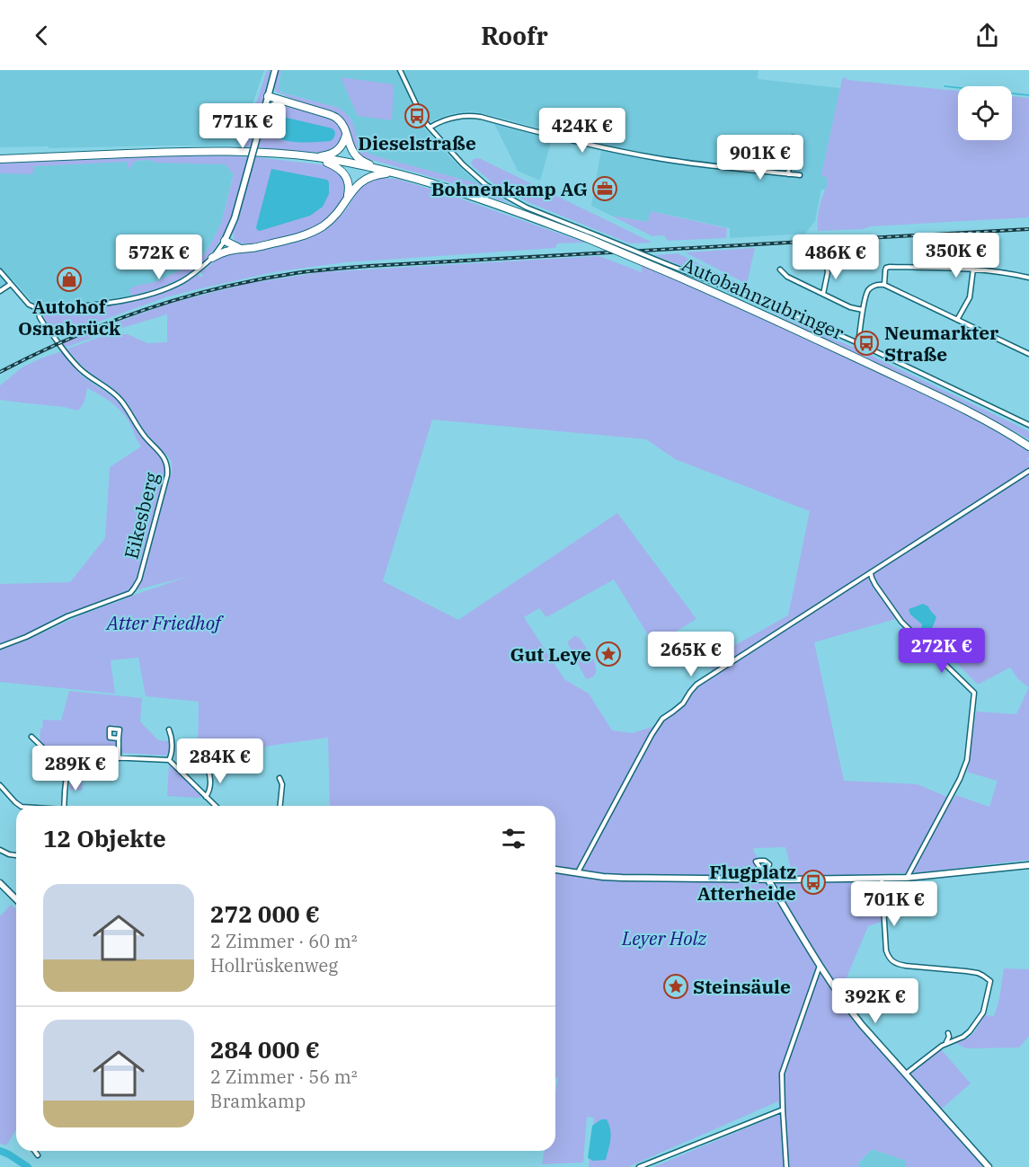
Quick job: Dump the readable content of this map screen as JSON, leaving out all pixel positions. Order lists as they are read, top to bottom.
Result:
{
  "streets": {
    "highway": ["Autobahnzubringer"],
    "street": ["Eikesberg"]
  },
  "parks": ["Atter Friedhof", "Leyer Holz"],
  "places": {
    "bus stop": ["Dieselstraße", "Neumarkter Straße", "Flugplatz Atterheide"],
    "office": ["Bohnenkamp AG"],
    "shop": ["Autohof Osnabrück"],
    "place": ["Gut Leye", "Steinsäule"]
  },
  "page": {
    "header": "Roofr",
    "price": [
      "771K €",
      "424K €",
      "901K €",
      "350K €",
      "572K €",
      "486K €",
      "272K €",
      "265K €",
      "284K €",
      "289K €",
      "701K €",
      "392K €"
    ],
    "heading": "12 Objekte",
    "list": [
      {
        "name": "272 000 €",
        "note": "2 Zimmer · 60 m² · Hollrüskenweg"
      },
      {
        "name": "284 000 €",
        "note": "2 Zimmer · 56 m² · Bramkamp"
      }
    ]
  }
}
